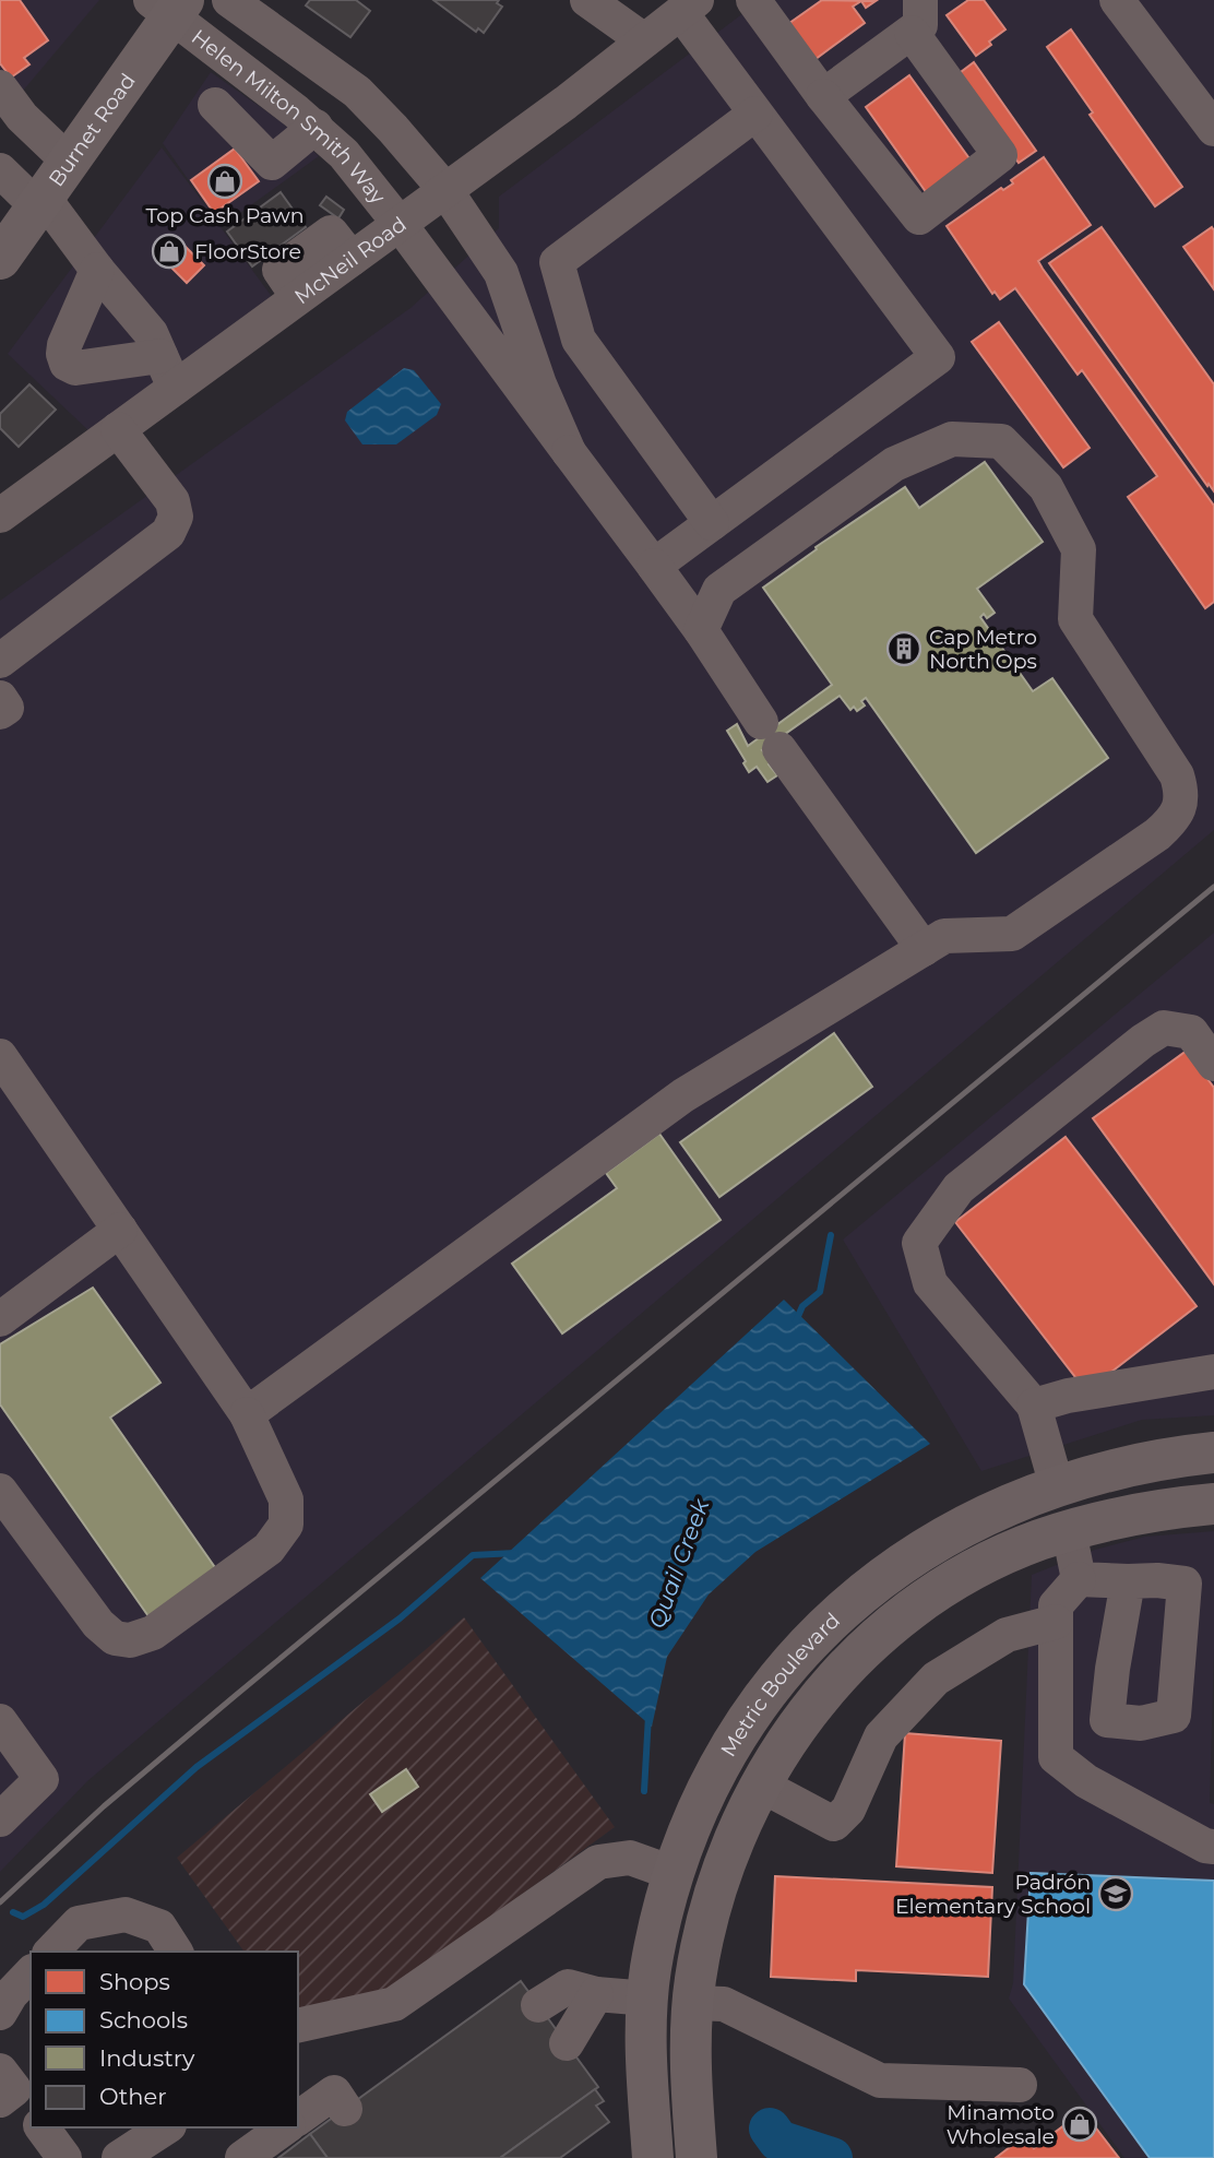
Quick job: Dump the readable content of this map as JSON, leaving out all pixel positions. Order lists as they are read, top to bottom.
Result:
{
  "streets": {
    "main road": ["Burnet Road", "Metric Boulevard"],
    "street": ["Helen Milton Smith Way", "McNeil Road"]
  },
  "crossings": [
    ["Helen Milton Smith Way", "Burnet Road"],
    ["Helen Milton Smith Way", "McNeil Road"]
  ],
  "water": ["Quail Creek"],
  "places": {
    "shop": ["Top Cash Pawn", "FloorStore", "Minamoto Wholesale"],
    "building": ["Cap Metro North Ops"],
    "school or university": ["Padrón Elementary School"]
  },
  "legend": [
    "Shops",
    "Schools",
    "Industry",
    "Other"
  ]
}
